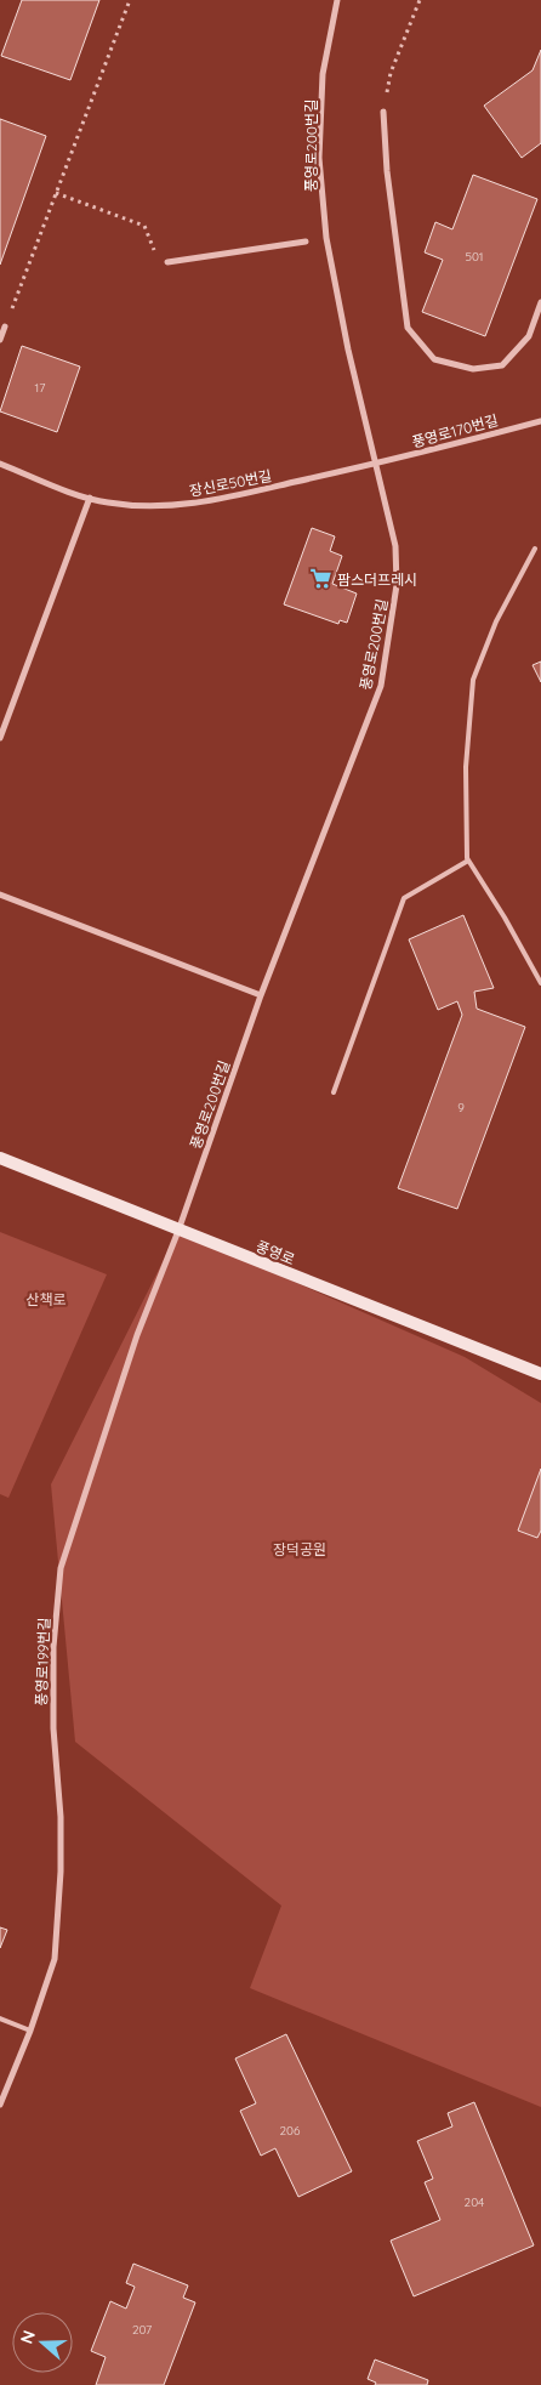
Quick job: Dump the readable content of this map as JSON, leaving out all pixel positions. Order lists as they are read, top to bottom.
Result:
{
  "streets": {
    "main road": ["풍영로"],
    "street": [
      "풍영로200번길",
      "풍영로170번길",
      "장신로50번길",
      "풍영로199번길"
    ]
  },
  "crossings": [
    ["풍영로200번길", "풍영로170번길"],
    ["풍영로200번길", "장신로50번길"],
    ["풍영로200번길", "풍영로"],
    ["풍영로200번길", "풍영로199번길"],
    ["풍영로170번길", "장신로50번길"],
    ["풍영로", "풍영로199번길"]
  ],
  "parks": ["산책로", "장덕공원"],
  "places": {
    "supermarket": ["팜스더프레시"]
  },
  "house_numbers": [
    "501",
    "17",
    "9",
    "206",
    "204",
    "207"
  ],
  "north": "left"
}
